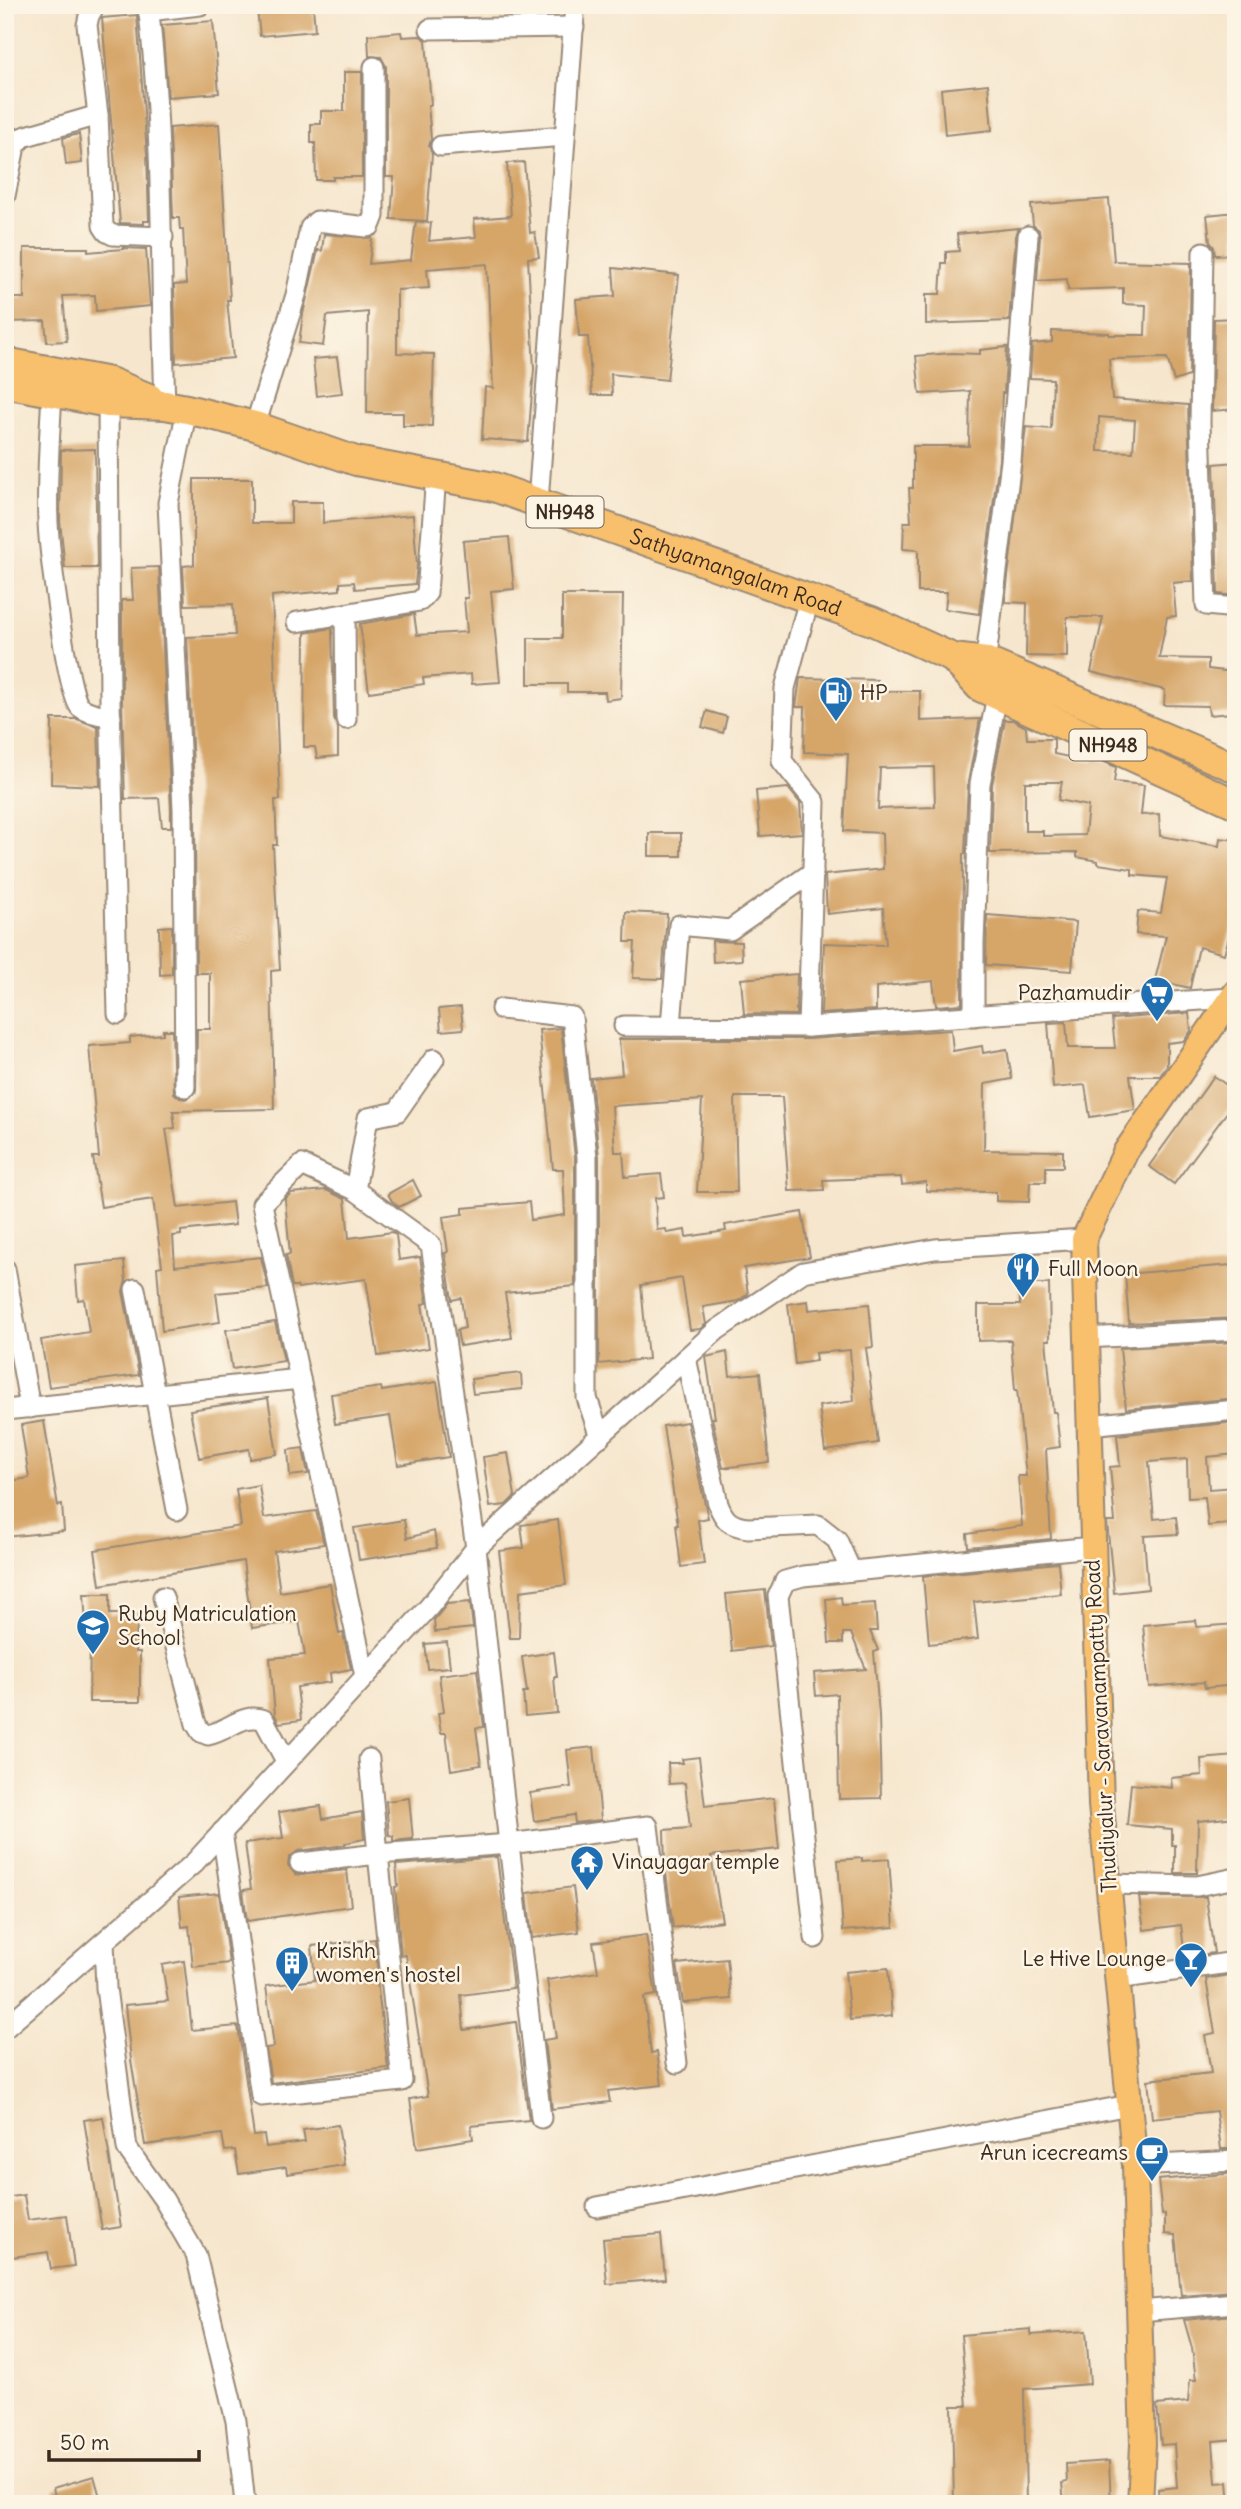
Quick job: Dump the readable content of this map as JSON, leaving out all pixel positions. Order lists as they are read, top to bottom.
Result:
{
  "streets": {
    "highway": ["NH948", "Sathyamangalam Road"],
    "main road": ["Thudiyalur - Saravanampatty Road"]
  },
  "crossings": [
    ["NH948", "Sathyamangalam Road"]
  ],
  "places": {
    "fuel station": ["HP"],
    "supermarket": ["Pazhamudir"],
    "restaurant": ["Full Moon"],
    "school or university": ["Ruby Matriculation School"],
    "temple": ["Vinayagar temple"],
    "bar": ["Le Hive Lounge"],
    "building": ["Krishh women's hostel"],
    "cafe": ["Arun icecreams"]
  },
  "scale_bar": "50 m"
}
